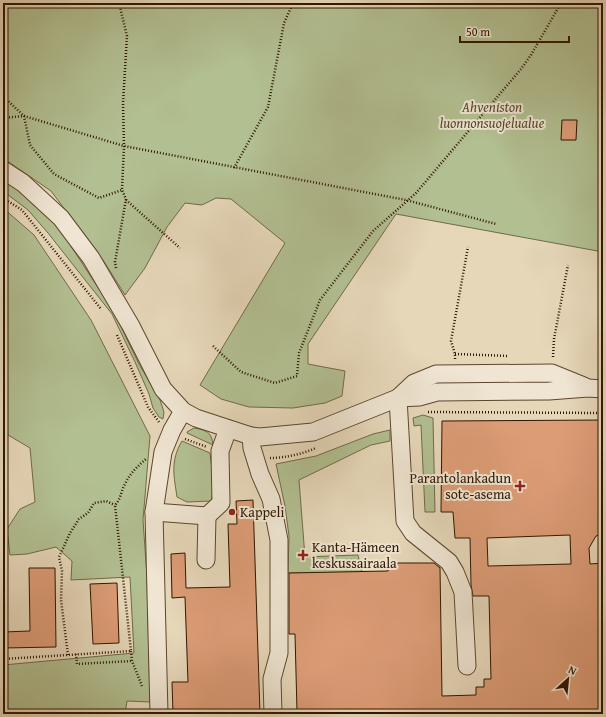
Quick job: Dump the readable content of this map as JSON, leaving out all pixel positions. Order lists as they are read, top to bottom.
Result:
{
  "parks": ["Ahveniston luonnonsuojelualue"],
  "places": {
    "health": ["Parantolankadun sote-asema", "Kanta-Hämeen keskussairaala"],
    "other": ["Kappeli"]
  },
  "scale_bar": "50 m",
  "north": "top right"
}
